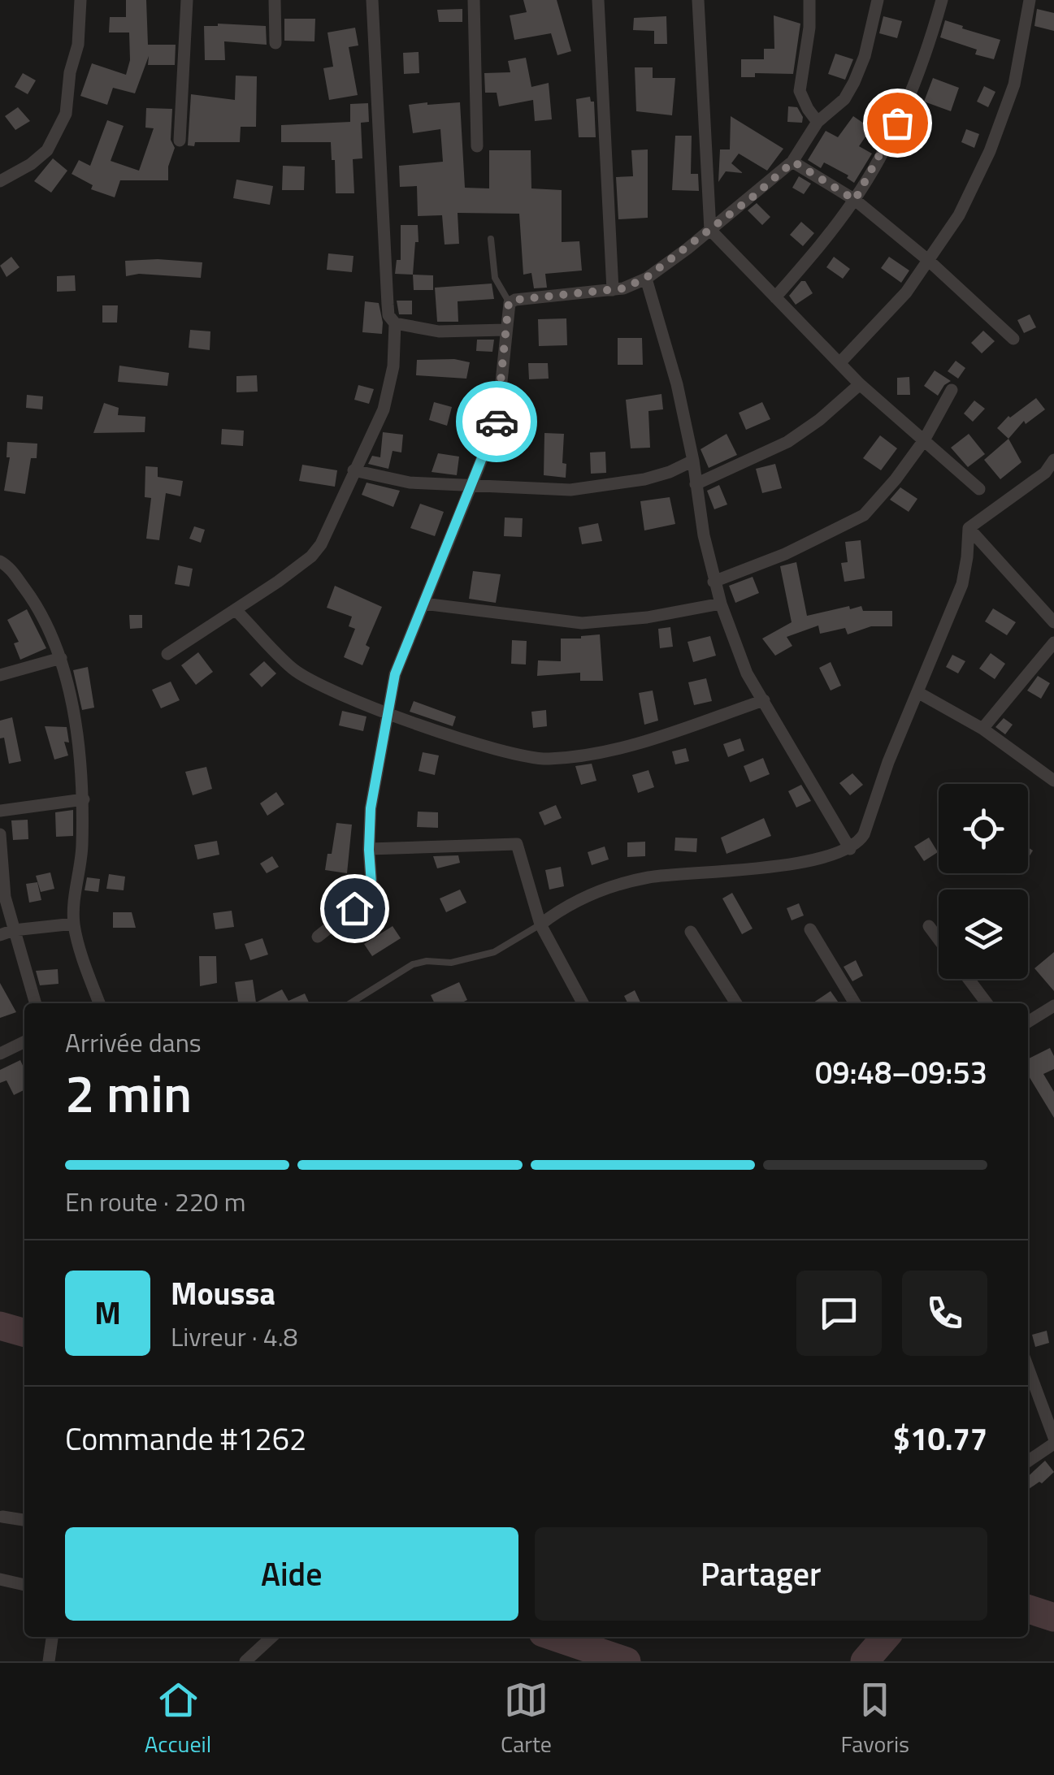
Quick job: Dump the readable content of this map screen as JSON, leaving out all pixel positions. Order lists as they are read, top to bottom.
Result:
{
  "page": {
    "heading": ["2 min", "Arrivée dans", "09:48–09:53"],
    "panel": [
      "Moussa",
      "Livreur · 4.8",
      "Commande #1262",
      "$10.77"
    ],
    "bar": "En route · 220 m",
    "round": "M",
    "buttons": ["Aide", "Partager"],
    "tabs": ["Accueil", "Carte", "Favoris"]
  }
}
